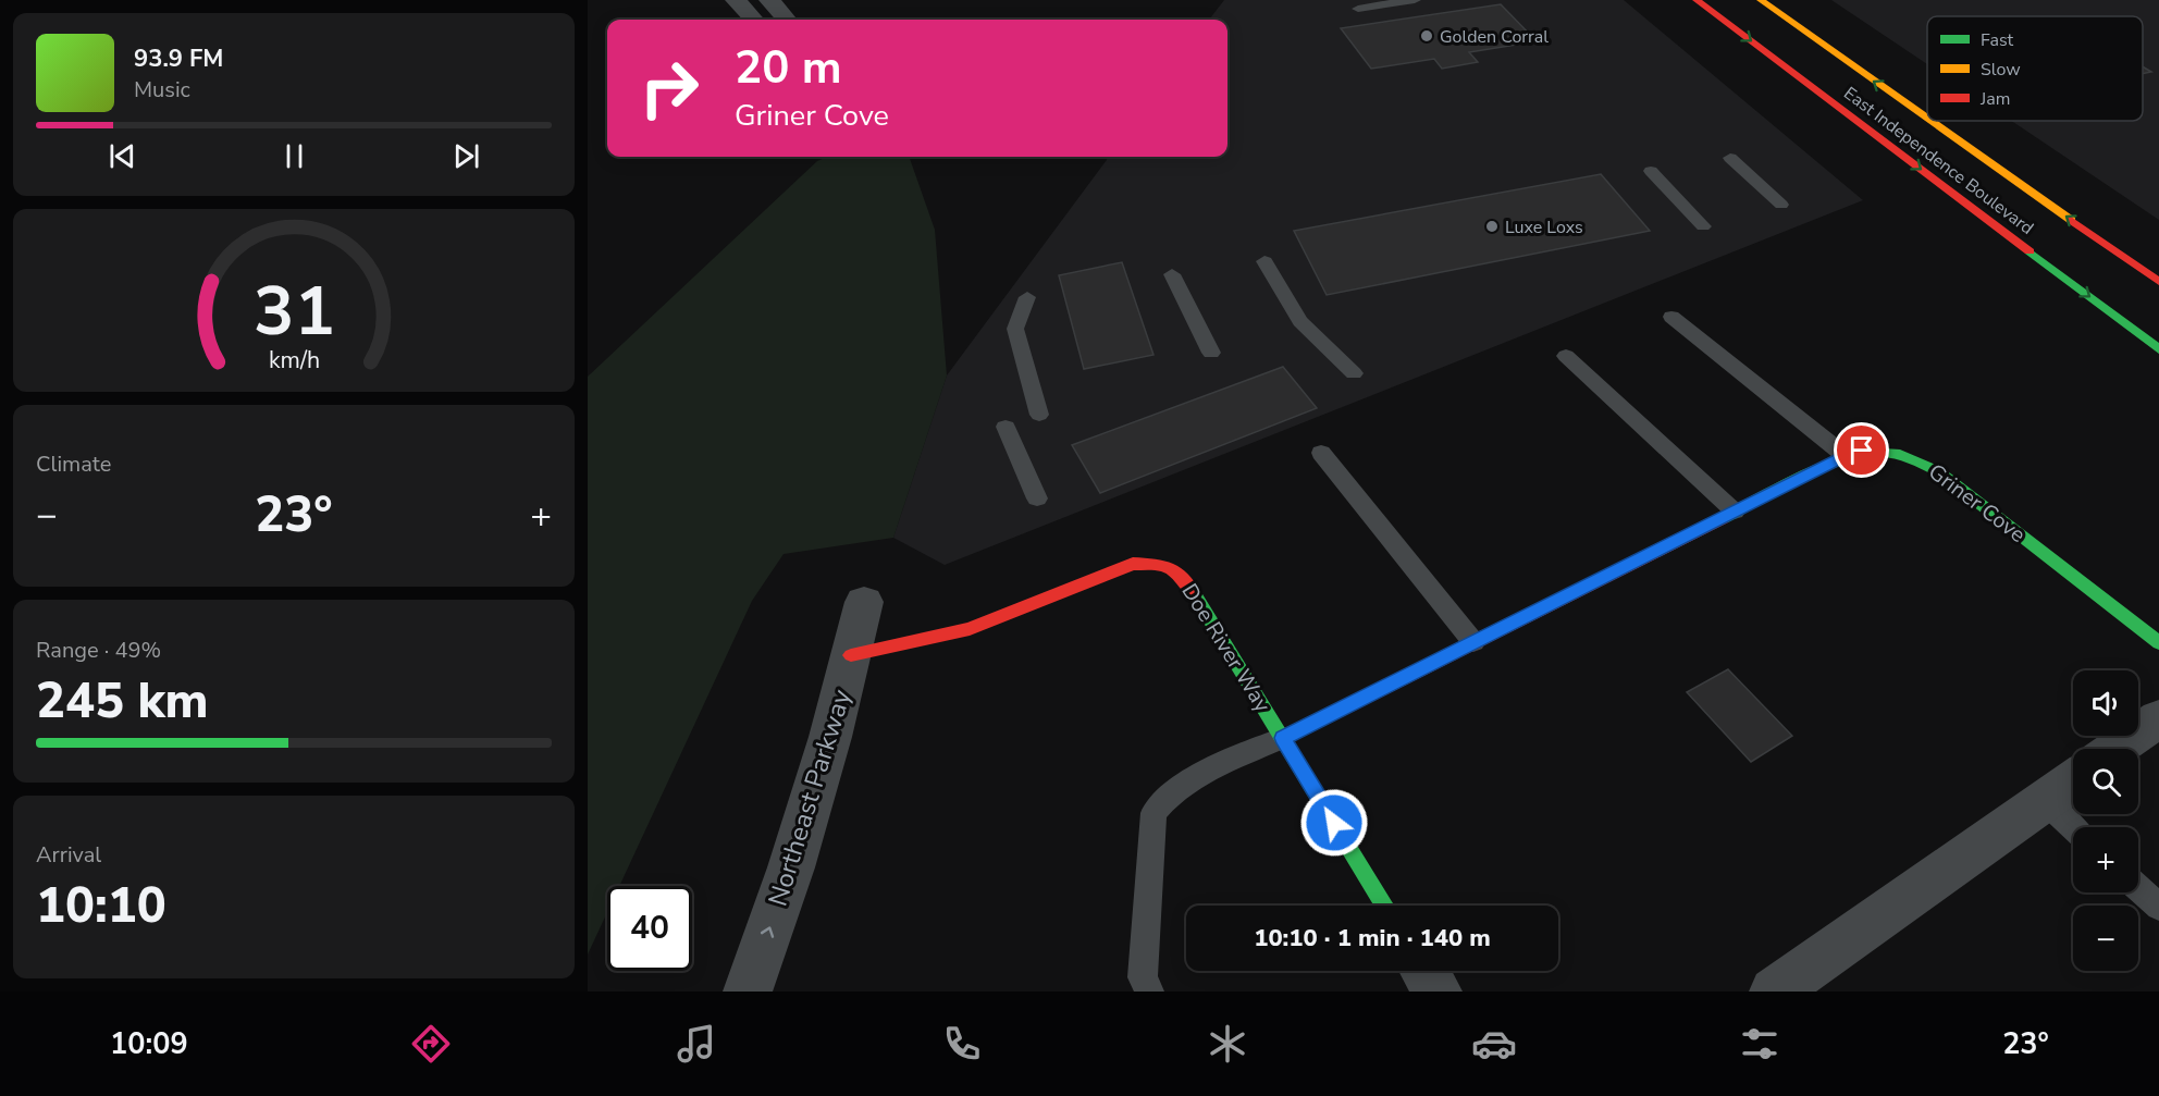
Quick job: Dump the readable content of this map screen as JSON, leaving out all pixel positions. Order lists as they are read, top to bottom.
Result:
{
  "streets": {
    "main road": ["East Independence Boulevard", "Griner Cove", "Doe River Way"],
    "street": ["Northeast Parkway"]
  },
  "crossings": [
    ["Griner Cove", "Doe River Way"],
    ["Doe River Way", "Northeast Parkway"]
  ],
  "one_way": ["Northeast Parkway"],
  "places": ["Golden Corral", "Luxe Loxs"],
  "legend": ["Fast", "Slow", "Jam"],
  "page": {
    "turn": ["20 m", "Griner Cove"],
    "song": ["93.9 FM", "Music"],
    "tile": [
      "Climate",
      ["Range · 49%", "245 km"],
      ["Arrival", "10:10"]
    ],
    "heat": ["−", "23°", "+"],
    "map_buttons": ["+", "−"],
    "limit": "40",
    "trip": "10:10 · 1 min · 140 m",
    "tabs": ["10:09", "23°"],
    "gauge": ["31", "km/h"]
  }
}
